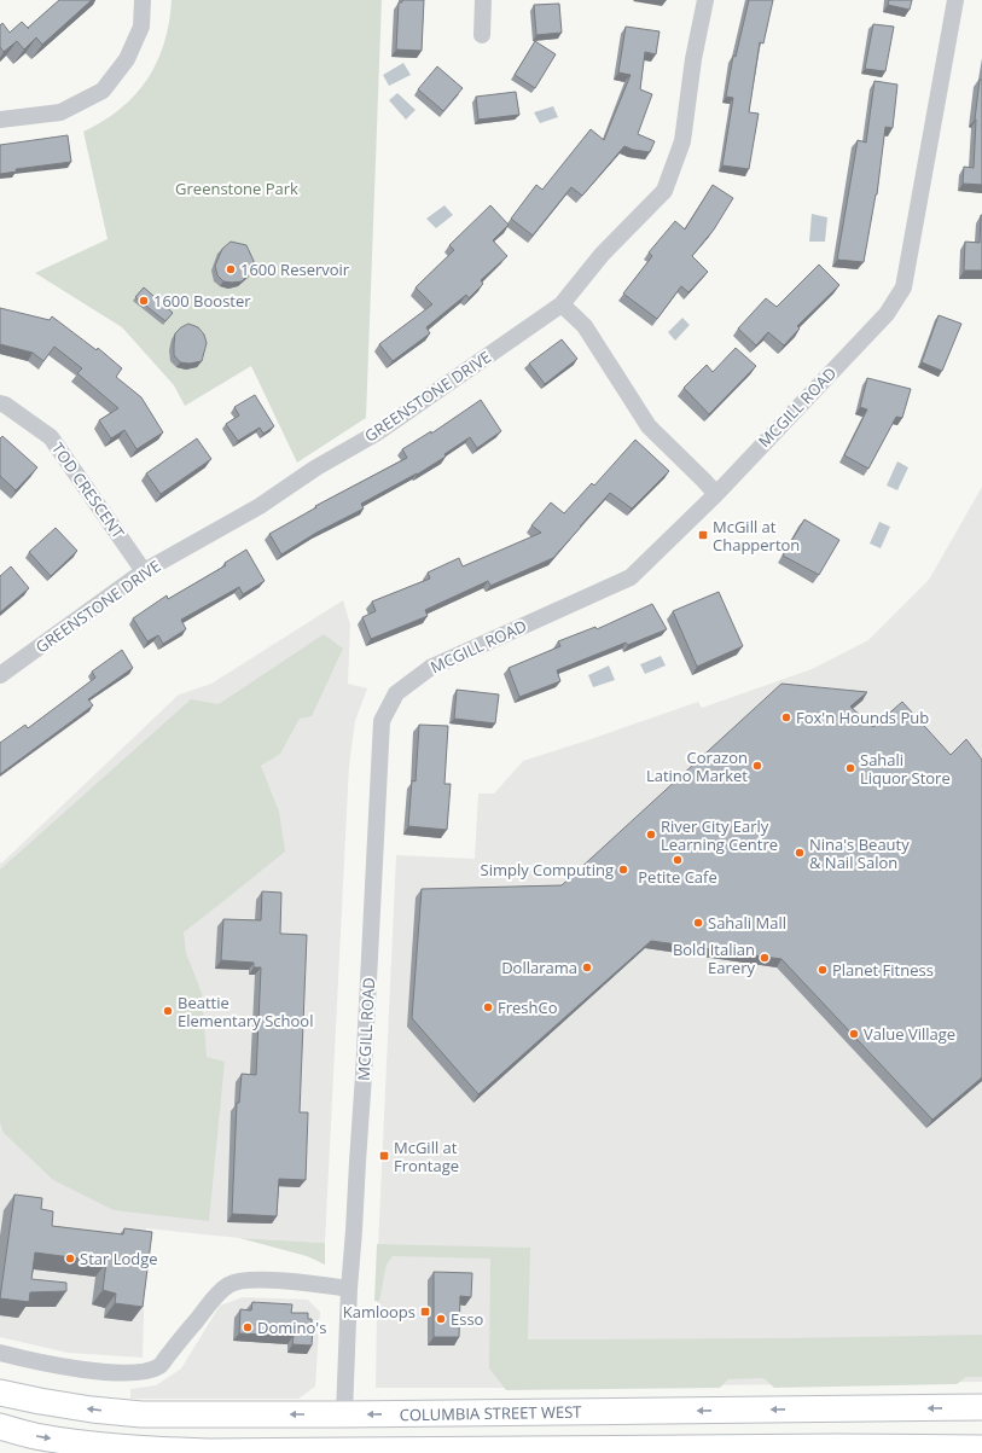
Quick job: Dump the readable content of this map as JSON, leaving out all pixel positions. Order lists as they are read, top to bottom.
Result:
{
  "streets": {
    "main road": ["MCGILL ROAD", "COLUMBIA STREET WEST"],
    "street": ["GREENSTONE DRIVE", "TOD CRESCENT"]
  },
  "crossings": [
    ["GREENSTONE DRIVE", "TOD CRESCENT"],
    ["MCGILL ROAD", "COLUMBIA STREET WEST"]
  ],
  "parks": ["Greenstone Park"],
  "places": {
    "other": [
      "1600 Reservoir",
      "1600 Booster",
      "Fox'n Hounds Pub",
      "Corazon Latino Market",
      "Sahali Liquor Store",
      "River City Early Learning Centre",
      "Nina's Beauty & Nail Salon",
      "Petite Cafe",
      "Simply Computing",
      "Sahali Mall",
      "Bold Italian Earery",
      "Dollarama",
      "Planet Fitness",
      "FreshCo",
      "Beattie Elementary School",
      "Value Village",
      "Star Lodge",
      "Esso",
      "Domino's"
    ],
    "transit": ["McGill at Chapperton", "McGill at Frontage", "Kamloops"]
  }
}
